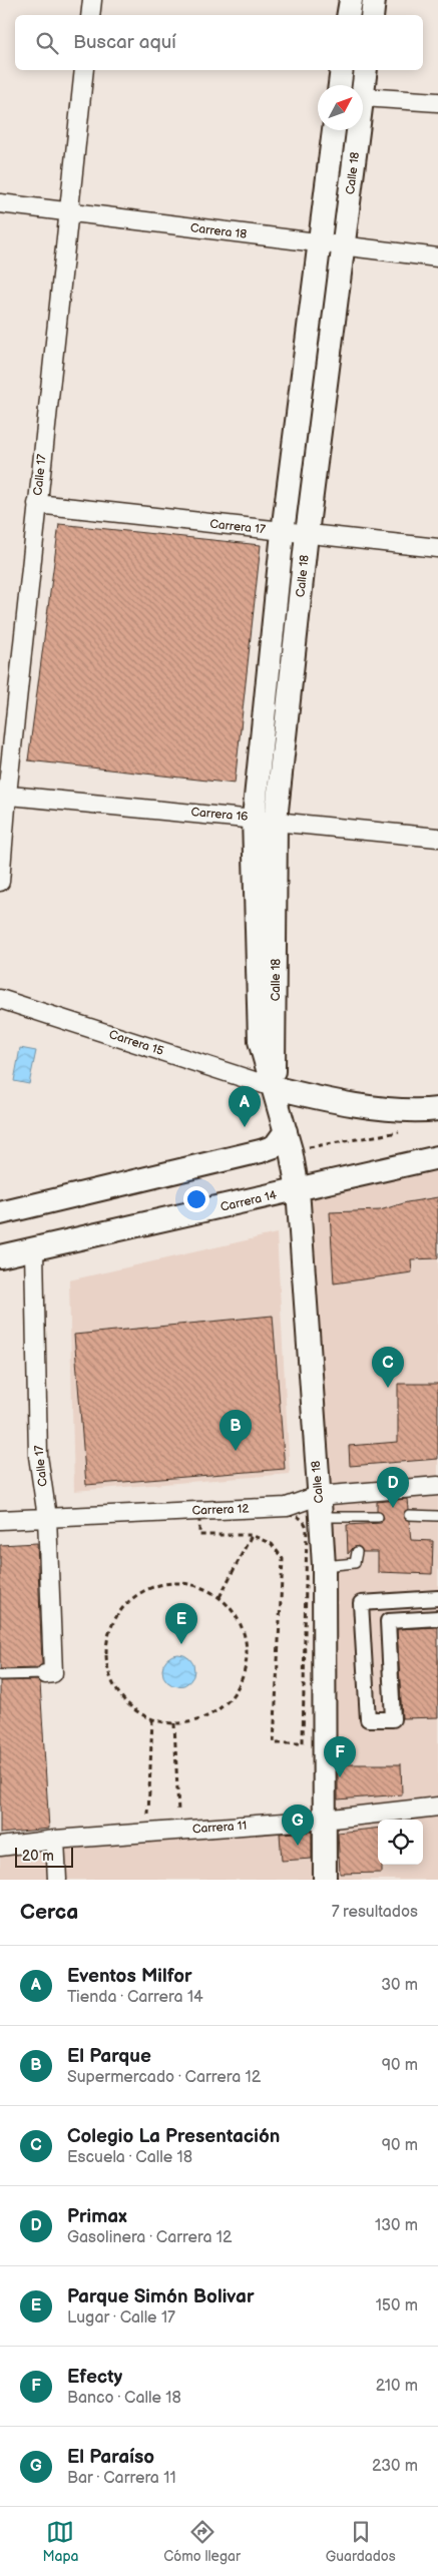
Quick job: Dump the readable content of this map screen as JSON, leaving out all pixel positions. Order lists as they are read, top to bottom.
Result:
{
  "streets": {
    "street": [
      "Calle 18",
      "Carrera 18",
      "Calle 17",
      "Carrera 17",
      "Carrera 16",
      "Carrera 15",
      "Carrera 14",
      "Carrera 12",
      "Carrera 11"
    ]
  },
  "crossings": [
    ["Calle 18", "Carrera 18"],
    ["Calle 18", "Carrera 17"],
    ["Calle 18", "Carrera 16"],
    ["Calle 18", "Carrera 15"],
    ["Calle 18", "Carrera 14"],
    ["Calle 18", "Carrera 12"],
    ["Calle 18", "Carrera 11"],
    ["Carrera 18", "Calle 17"],
    ["Calle 17", "Carrera 17"],
    ["Calle 17", "Carrera 16"],
    ["Calle 17", "Carrera 14"],
    ["Calle 17", "Carrera 12"]
  ],
  "scale_bar": "20 m",
  "north": "top right",
  "page": {
    "search": "Buscar aquí",
    "pins": [
      "A",
      "C",
      "B",
      "D",
      "E",
      "F",
      "G"
    ],
    "scale": "20 m",
    "heading": ["Cerca", "7 resultados"],
    "list": [
      {
        "mark": "A",
        "name": "Eventos Milfor",
        "note": "Tienda · Carrera 14",
        "value": "30 m"
      },
      {
        "mark": "B",
        "name": "El Parque",
        "note": "Supermercado · Carrera 12",
        "value": "90 m"
      },
      {
        "mark": "C",
        "name": "Colegio La Presentación",
        "note": "Escuela · Calle 18",
        "value": "90 m"
      },
      {
        "mark": "D",
        "name": "Primax",
        "note": "Gasolinera · Carrera 12",
        "value": "130 m"
      },
      {
        "mark": "E",
        "name": "Parque Simón Bolivar",
        "note": "Lugar · Calle 17",
        "value": "150 m"
      },
      {
        "mark": "F",
        "name": "Efecty",
        "note": "Banco · Calle 18",
        "value": "210 m"
      },
      {
        "mark": "G",
        "name": "El Paraíso",
        "note": "Bar · Carrera 11",
        "value": "230 m"
      }
    ],
    "nav": ["Mapa", "Cómo llegar", "Guardados"]
  }
}
